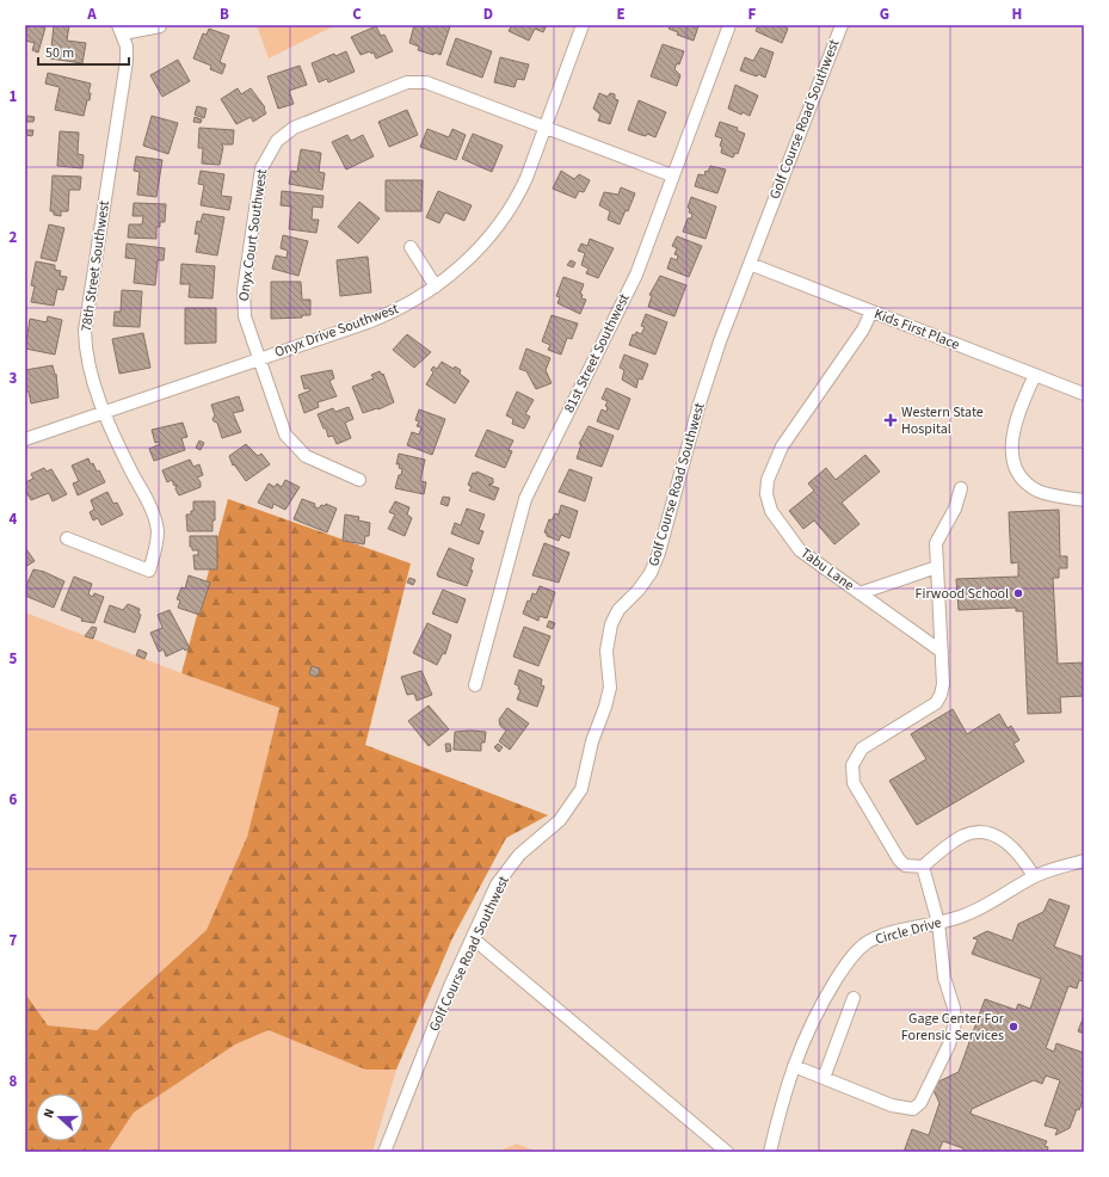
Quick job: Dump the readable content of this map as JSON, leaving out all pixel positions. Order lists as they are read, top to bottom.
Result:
{
  "streets": {
    "street": [
      "Golf Course Road Southwest",
      "Onyx Court Southwest",
      "78th Street Southwest",
      "Kids First Place",
      "Onyx Drive Southwest",
      "81st Street Southwest",
      "Tabu Lane",
      "Circle Drive"
    ]
  },
  "crossings": [
    ["Golf Course Road Southwest", "Kids First Place"],
    ["Onyx Court Southwest", "Onyx Drive Southwest"],
    ["Onyx Court Southwest", "81st Street Southwest"],
    ["78th Street Southwest", "Onyx Drive Southwest"],
    ["Kids First Place", "Tabu Lane"]
  ],
  "places": {
    "health": ["Western State Hospital"],
    "other": ["Firwood School", "Gage Center For Forensic Services"]
  },
  "scale_bar": "50 m",
  "north": "left",
  "grid": {
    "columns": [
      "A",
      "B",
      "C",
      "D",
      "E",
      "F",
      "G",
      "H"
    ],
    "rows": [
      "1",
      "2",
      "3",
      "4",
      "5",
      "6",
      "7",
      "8"
    ]
  }
}
